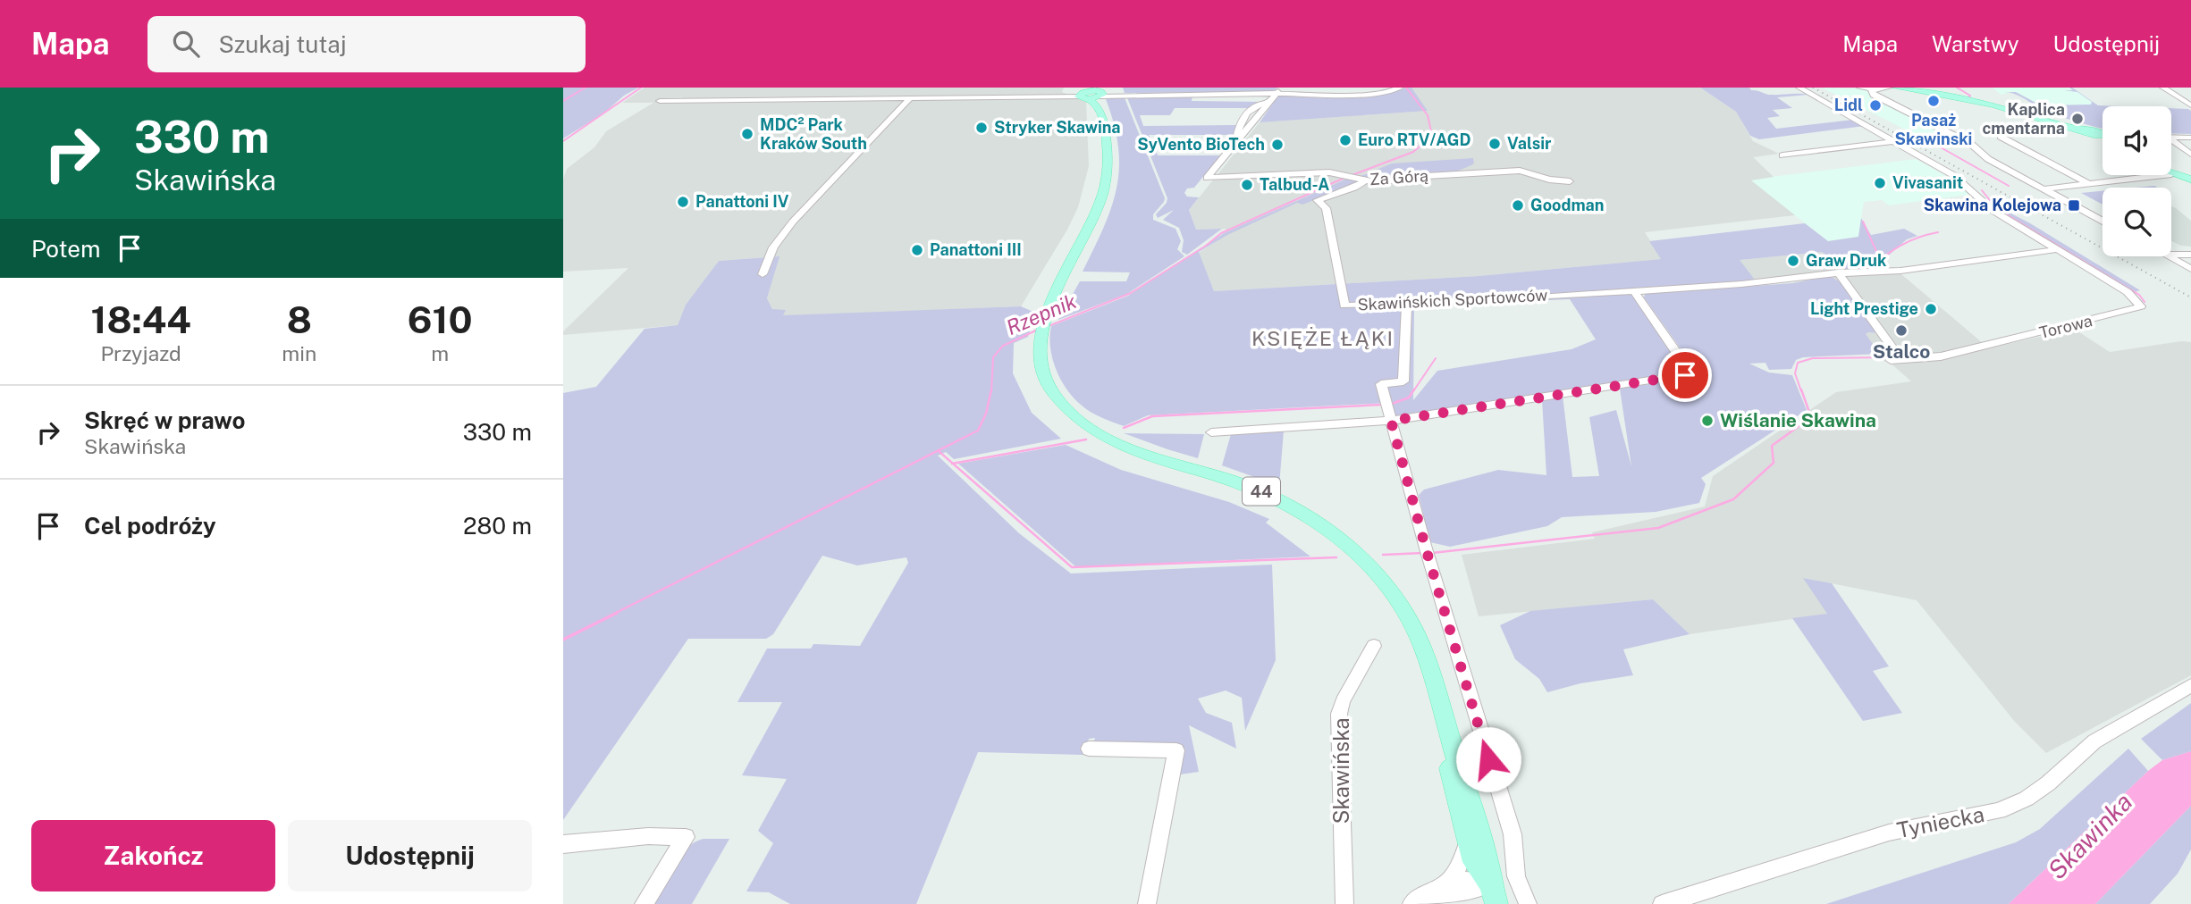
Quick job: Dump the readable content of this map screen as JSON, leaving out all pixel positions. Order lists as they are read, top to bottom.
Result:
{
  "streets": {
    "main road": ["44"],
    "street": [
      "Za Górą",
      "Skawińskich Sportowców",
      "Torowa",
      "Skawińska",
      "Tyniecka"
    ]
  },
  "crossings": [
    ["Za Górą", "Skawińskich Sportowców"],
    ["Skawińskich Sportowców", "Torowa"]
  ],
  "districts": ["KSIĘŻE ŁĄKI"],
  "water": ["Rzepnik", "Skawinka"],
  "places": {
    "other": [
      "Pasaż Skawinski",
      "Lidl",
      "Kaplica cmentarna",
      "Stryker Skawina",
      "MDC² Park Kraków South",
      "Euro RTV/AGD",
      "Valsir",
      "SyVento BioTech",
      "Vivasanit",
      "Talbud-A",
      "Panattoni IV",
      "Goodman",
      "Panattoni III",
      "Graw Druk",
      "Light Prestige",
      "Stalco",
      "Wiślanie Skawina"
    ],
    "transit": ["Skawina Kolejowa"]
  },
  "page": {
    "header": "Mapa",
    "search": "Szukaj tutaj",
    "nav": ["Mapa", "Warstwy", "Udostępnij"],
    "turn": ["330 m", "Skawińska"],
    "then": "Potem",
    "eta": [
      "18:44",
      "Przyjazd",
      "8",
      "min",
      "610",
      "m"
    ],
    "list": [
      {
        "name": "Skręć w prawo",
        "note": "Skawińska",
        "value": "330 m"
      },
      {
        "name": "Cel podróży",
        "value": "280 m"
      }
    ],
    "buttons": ["Zakończ", "Udostępnij"]
  }
}
